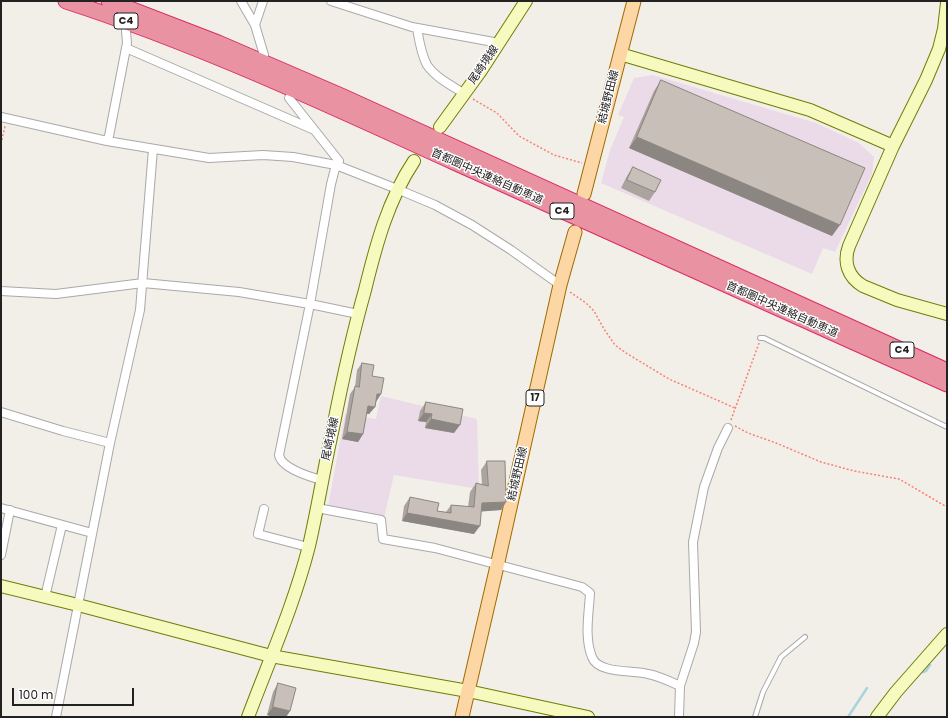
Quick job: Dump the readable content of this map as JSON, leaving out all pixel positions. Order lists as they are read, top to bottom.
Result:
{
  "streets": {
    "highway": ["C4", "首都圏中央連絡自動車道"],
    "main road": ["結城野田線", "17"],
    "street": ["尾崎境線"]
  },
  "scale_bar": "100 m"
}
